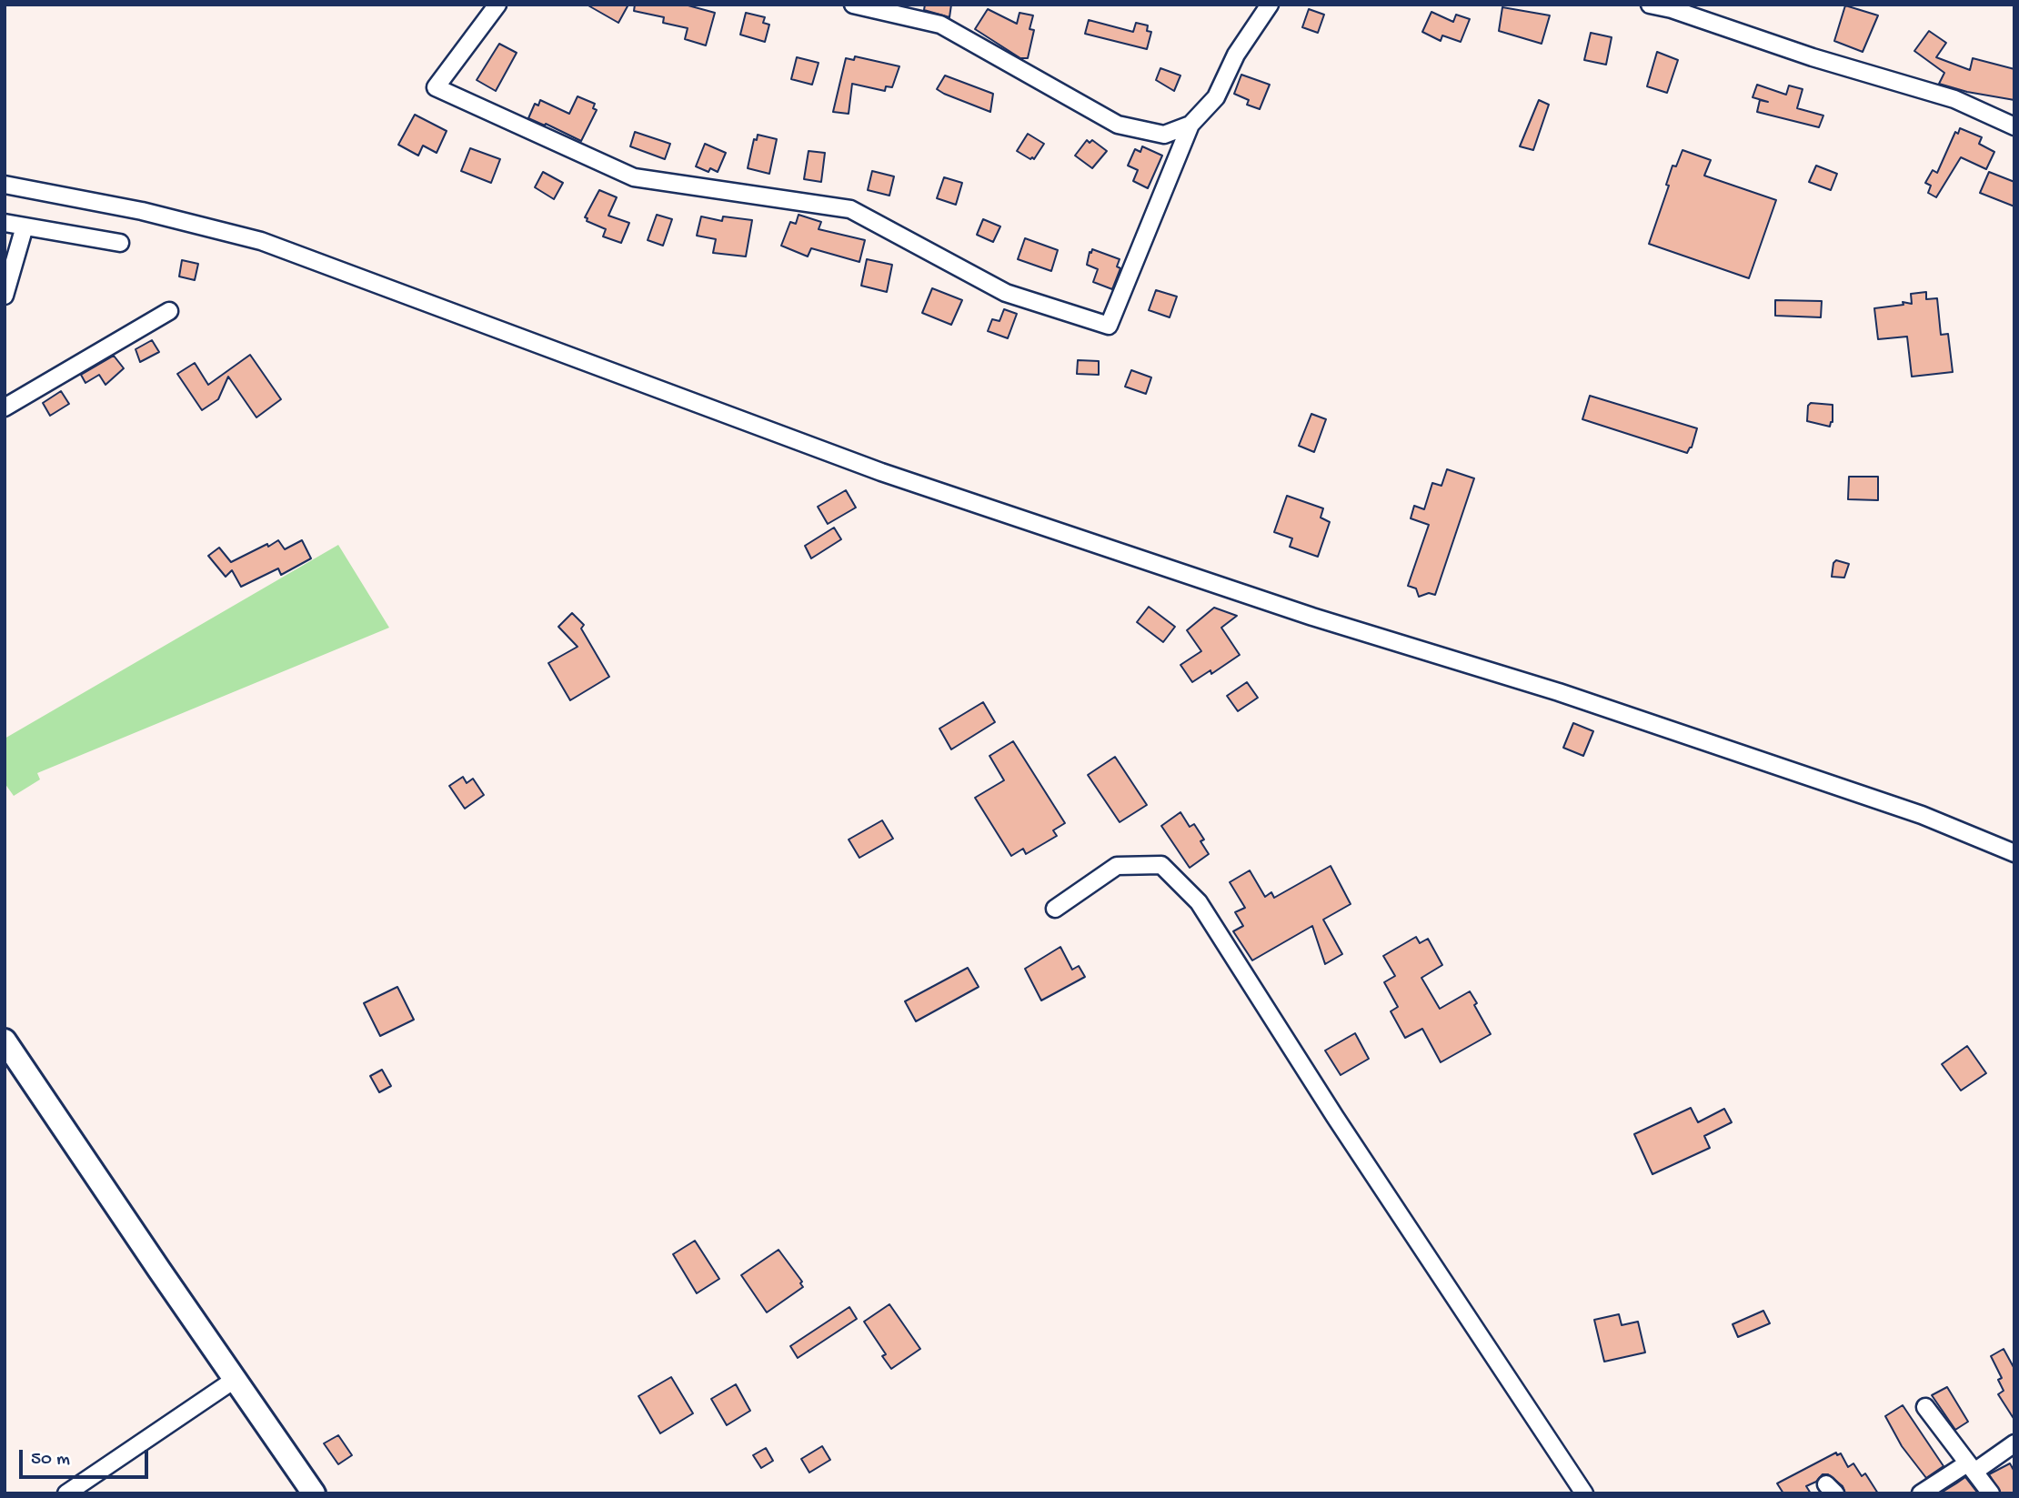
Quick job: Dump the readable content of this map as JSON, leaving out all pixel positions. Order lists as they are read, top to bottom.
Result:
{
  "scale_bar": "50 m"
}
